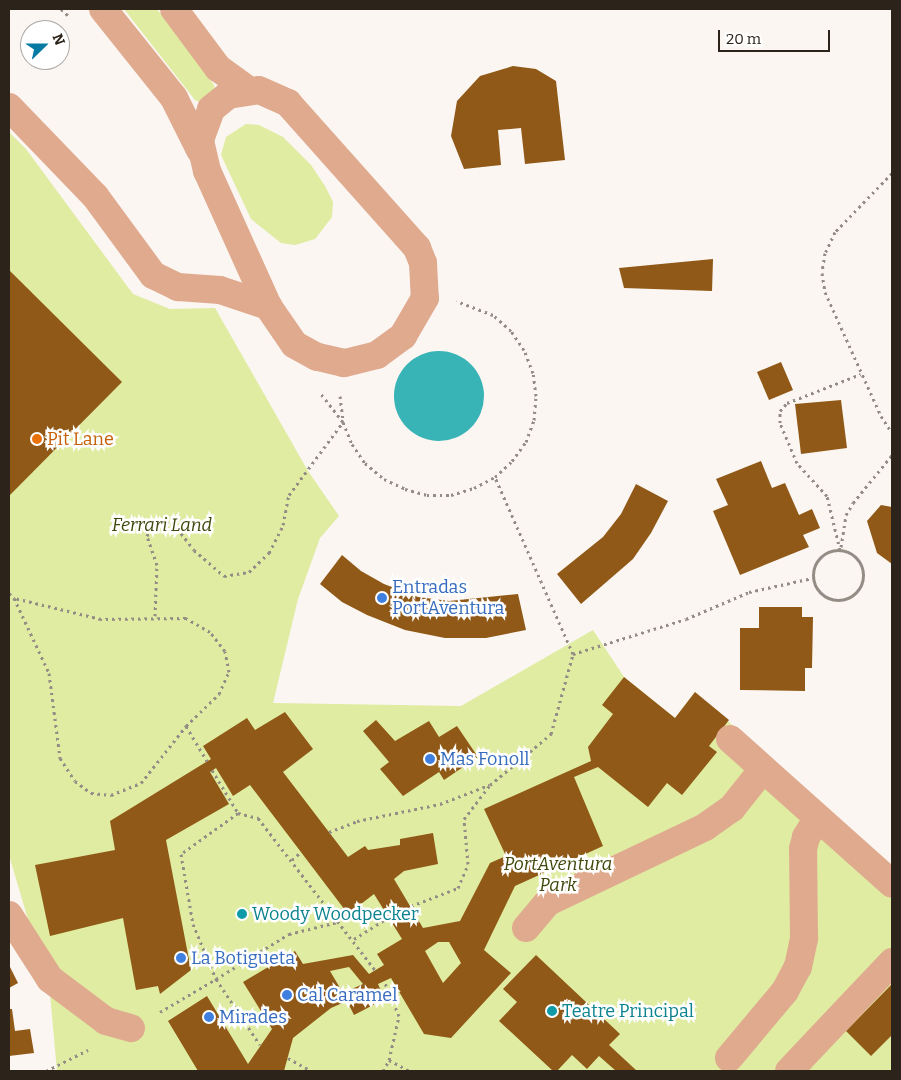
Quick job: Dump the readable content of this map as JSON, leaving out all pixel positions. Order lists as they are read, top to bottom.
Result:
{
  "parks": ["Ferrari Land", "PortAventura Park"],
  "places": [
    "Pit Lane",
    "Entradas PortAventura",
    "Mas Fonoll",
    "Woody Woodpecker",
    "La Botigueta",
    "Cal Caramel",
    "Teatre Principal",
    "Mirades"
  ],
  "scale_bar": "20 m",
  "north": "right"
}
